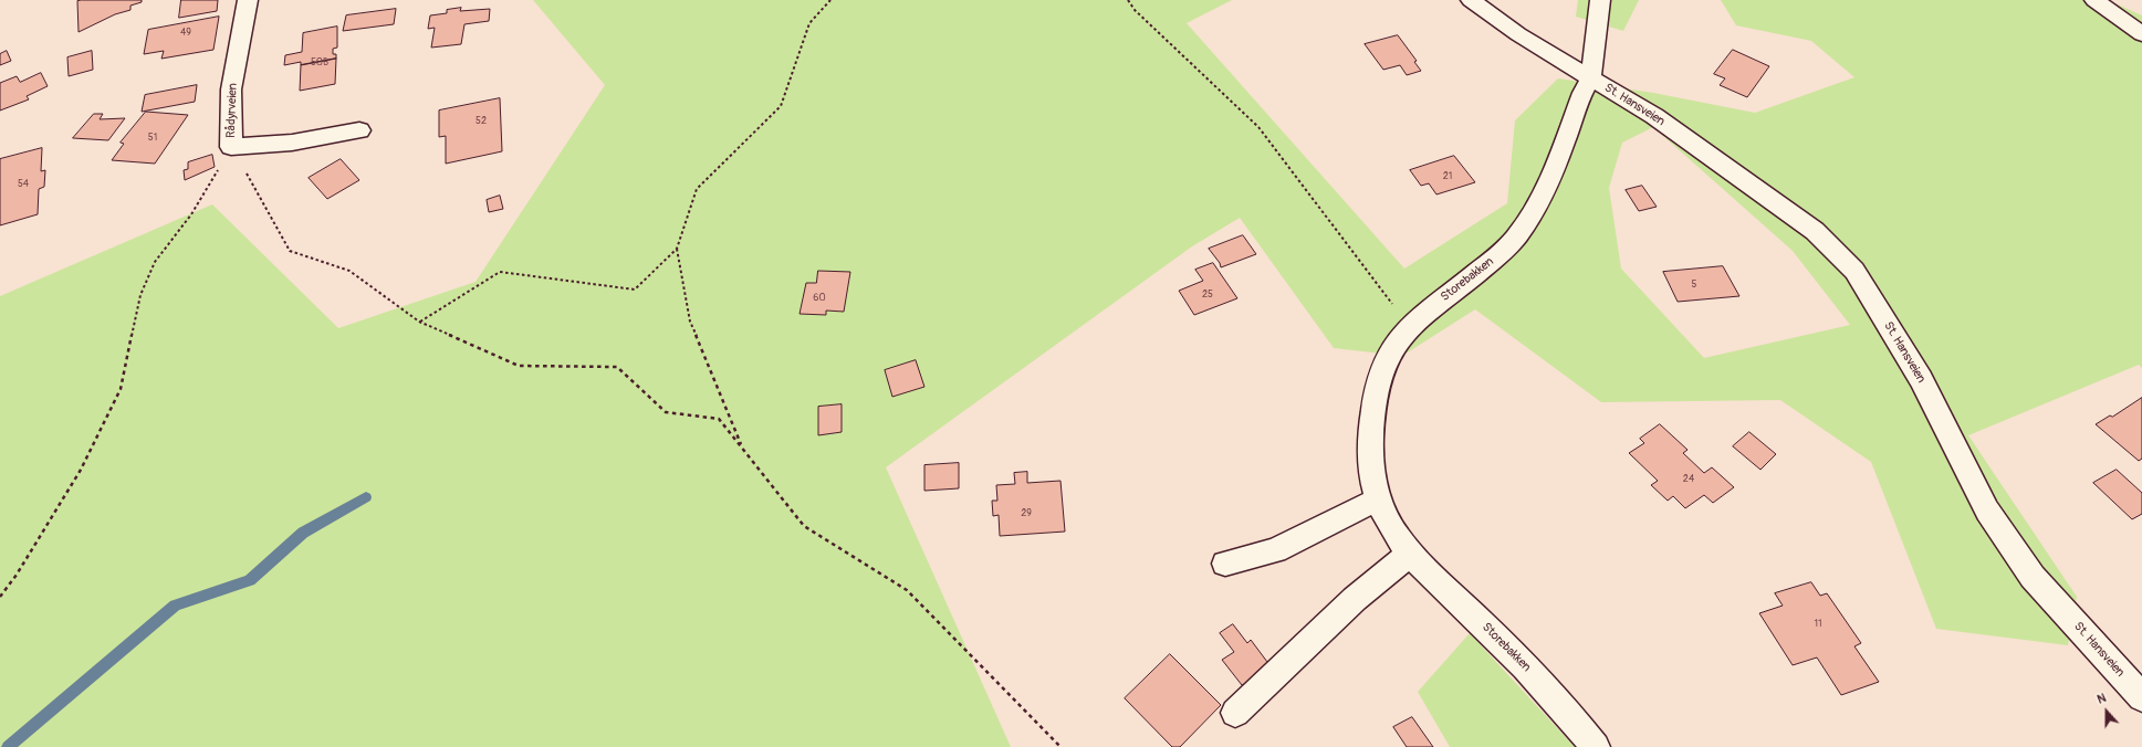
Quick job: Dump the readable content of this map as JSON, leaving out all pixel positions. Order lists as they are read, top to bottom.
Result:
{
  "streets": {
    "street": ["St. Hansveien", "Rådyrveien", "Storebakken"]
  },
  "crossings": [
    ["St. Hansveien", "Storebakken"]
  ],
  "house_numbers": [
    "49",
    "50B",
    "52",
    "51",
    "21",
    "54",
    "5",
    "25",
    "60",
    "24",
    "29",
    "11"
  ],
  "north": "top"
}
